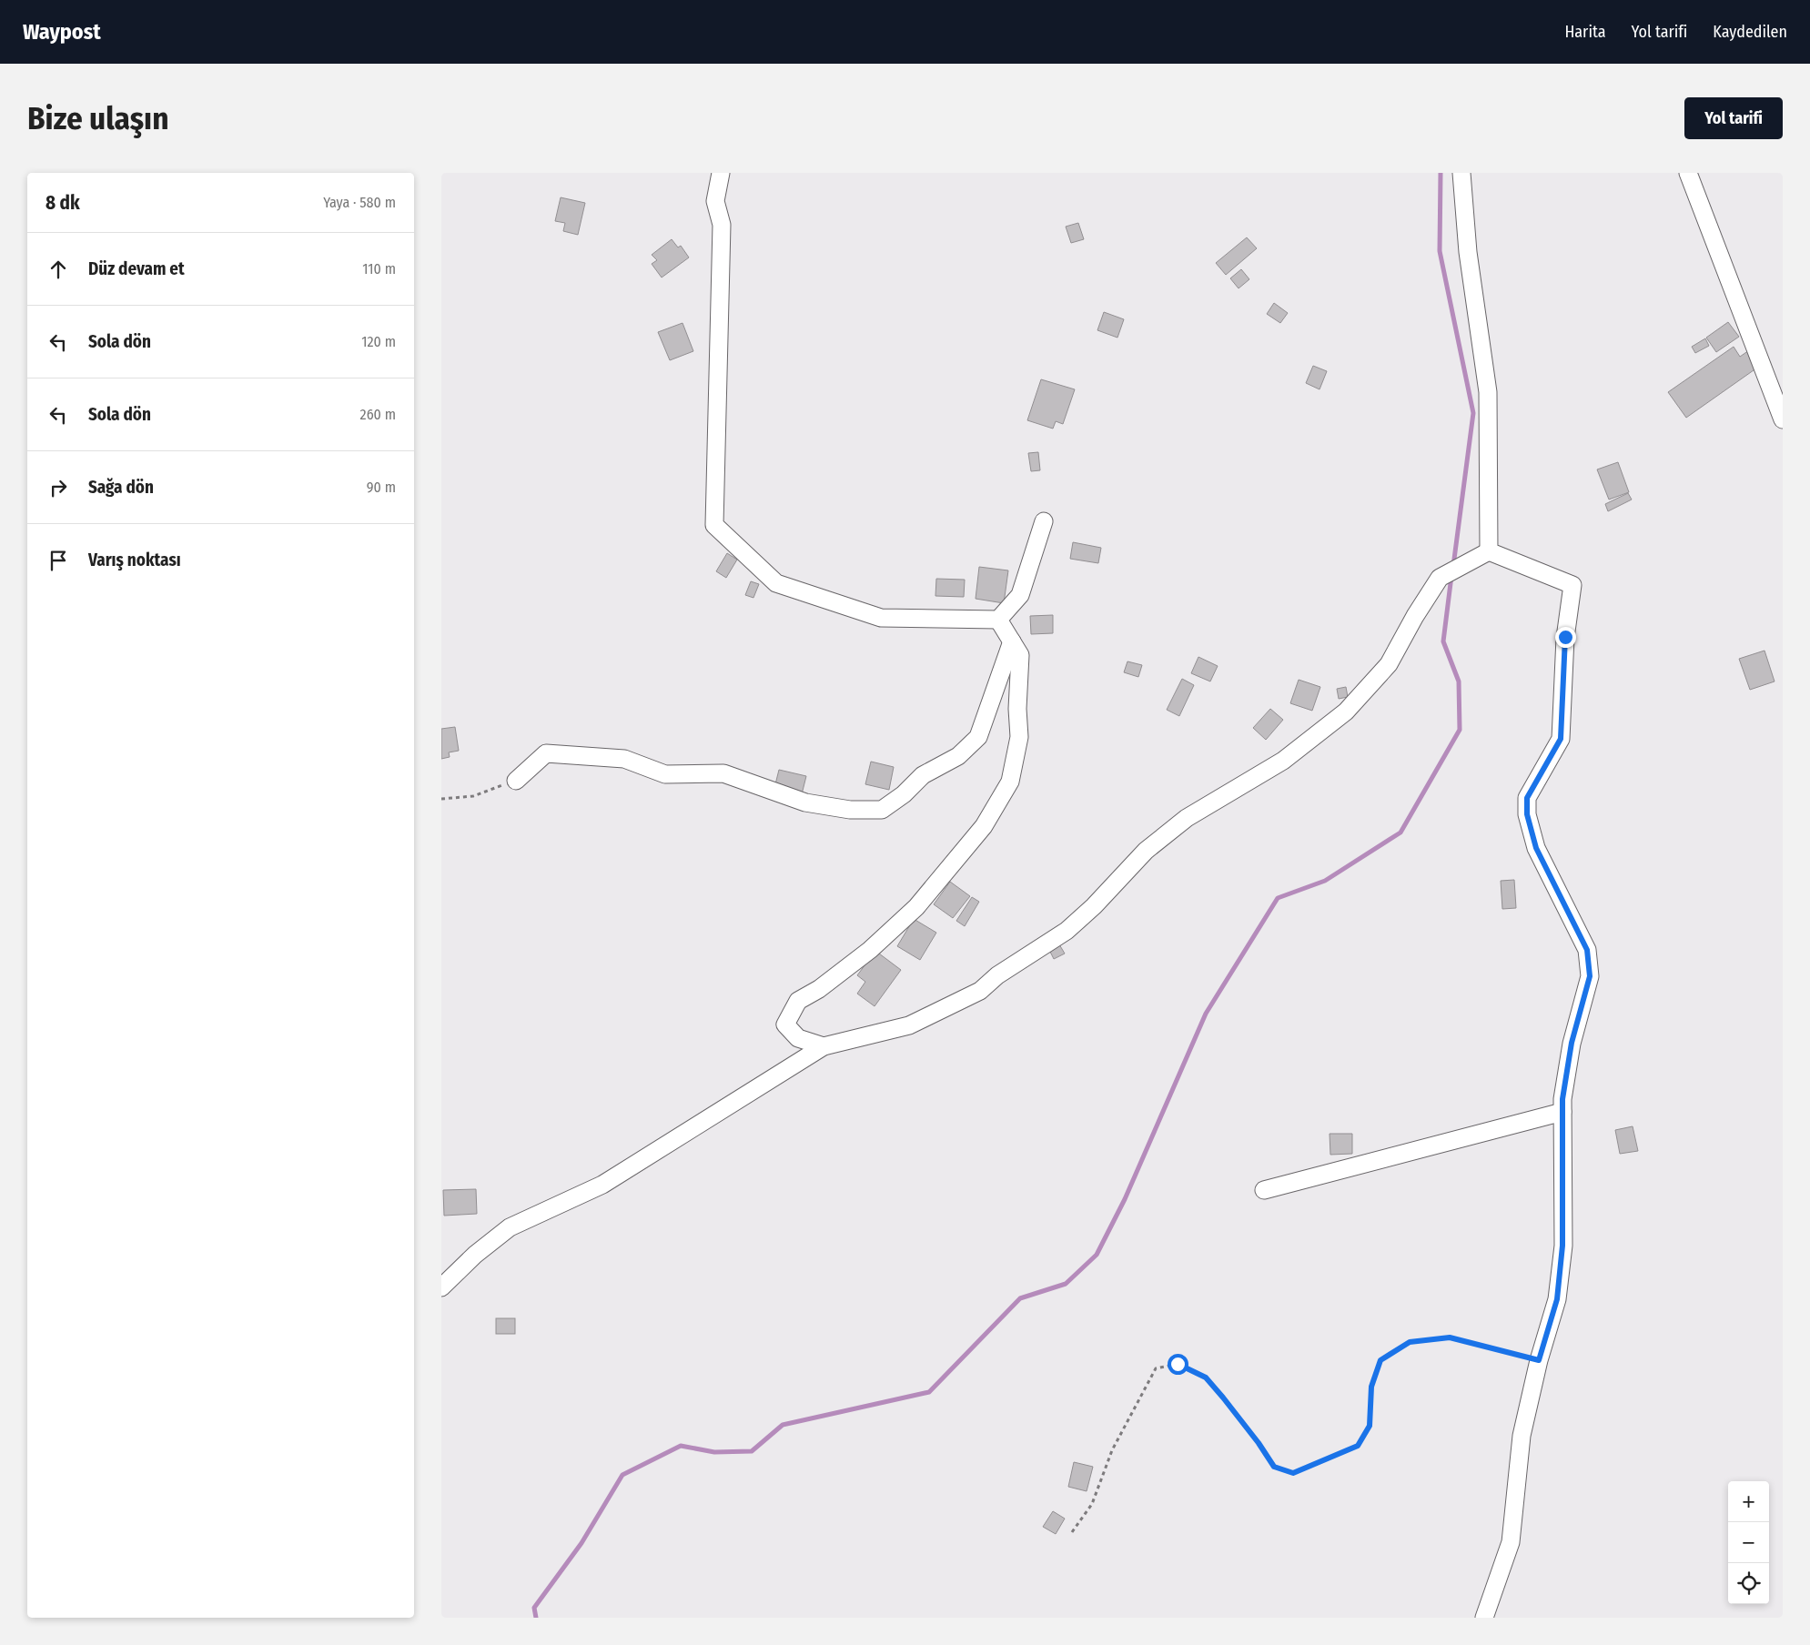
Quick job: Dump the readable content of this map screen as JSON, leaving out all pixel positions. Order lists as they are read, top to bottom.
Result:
{
  "page": {
    "header": "Waypost",
    "nav": ["Harita", "Yol tarifi", "Kaydedilen"],
    "buttons": "Yol tarifi",
    "title": "Bize ulaşın",
    "heading": ["8 dk", "Yaya · 580 m"],
    "list": [
      ["Düz devam et", "110 m"],
      ["Sola dön", "120 m"],
      ["Sola dön", "260 m"],
      ["Sağa dön", "90 m"],
      "Varış noktası"
    ],
    "map_buttons": ["+", "−"]
  }
}
